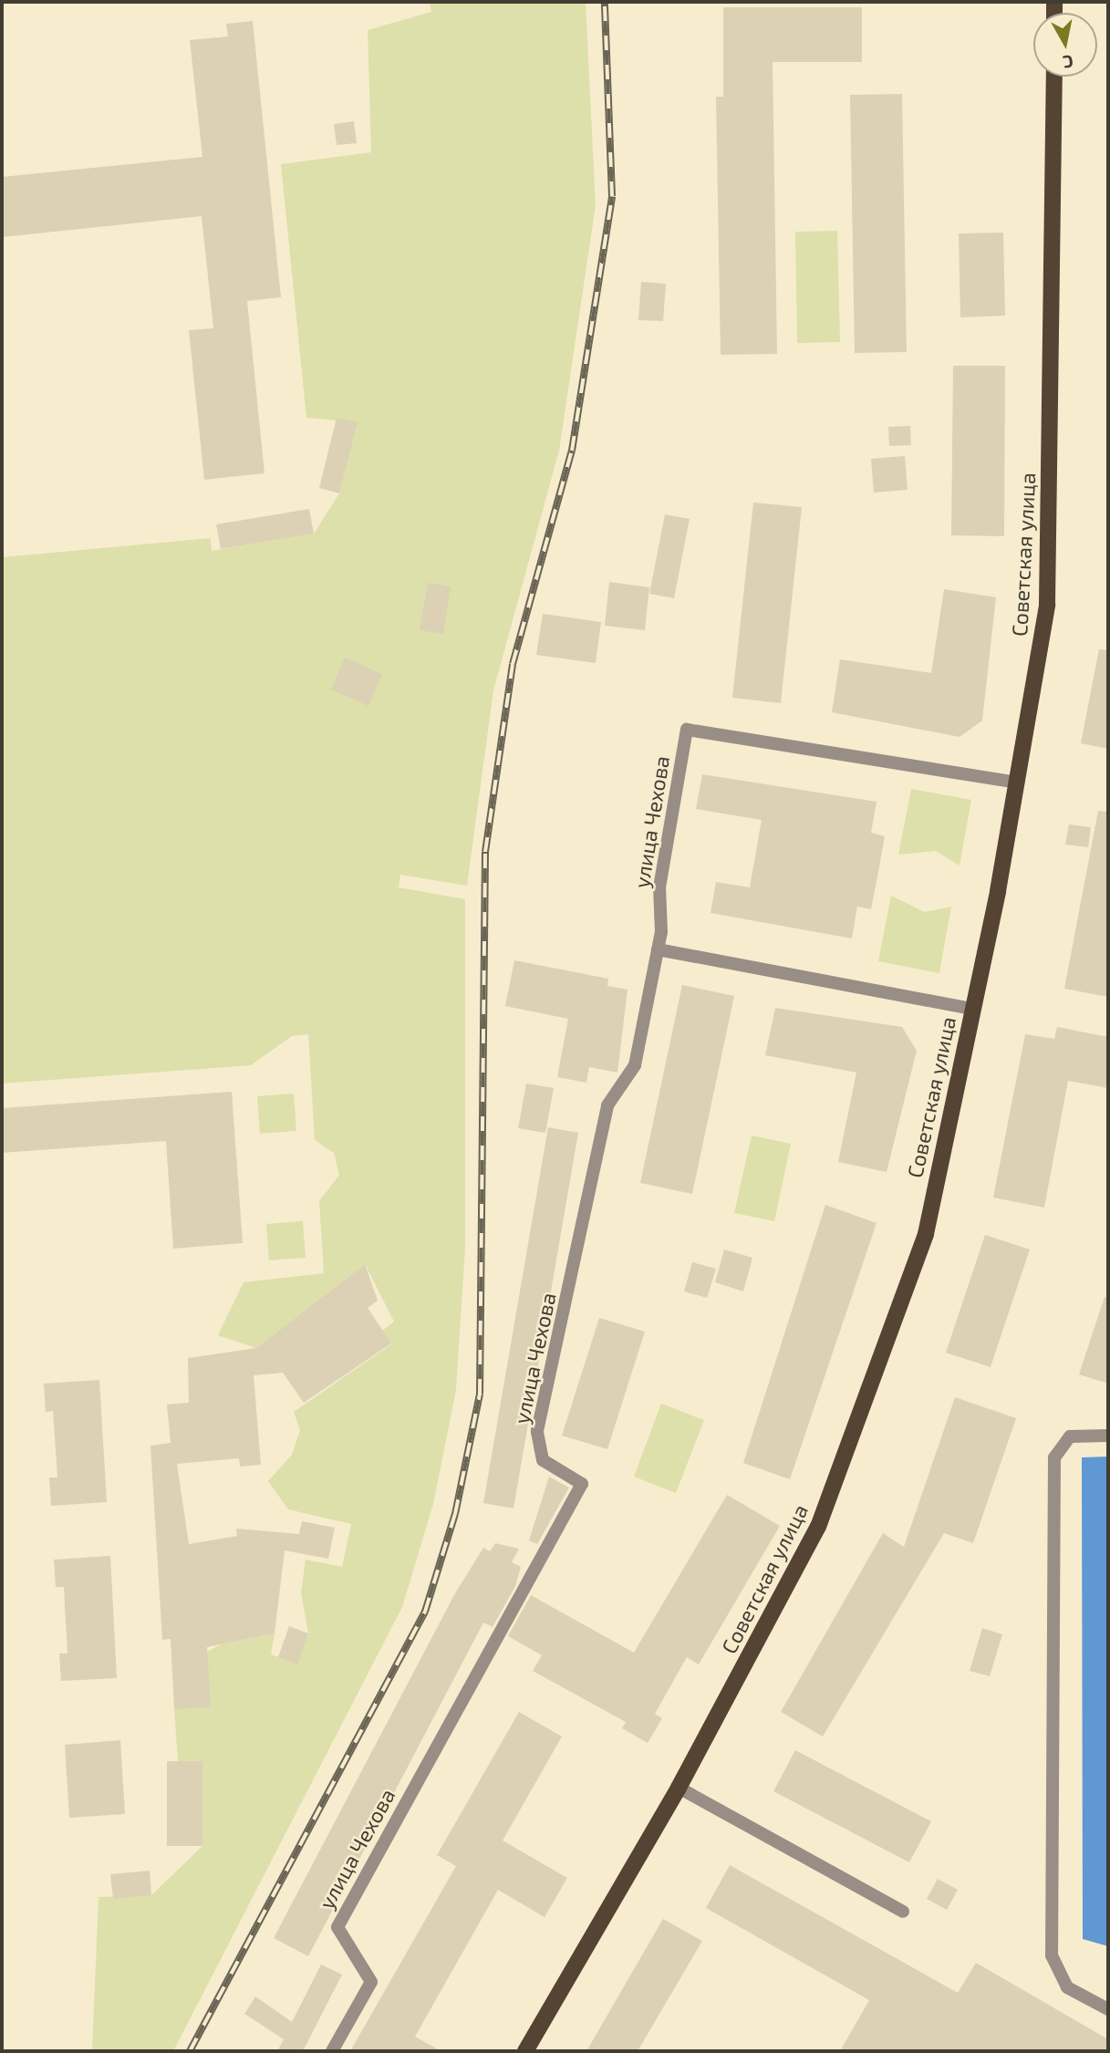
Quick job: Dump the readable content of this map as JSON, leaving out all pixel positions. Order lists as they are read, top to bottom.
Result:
{
  "streets": {
    "main road": ["Советская улица"],
    "street": ["улица Чехова"]
  },
  "crossings": [
    ["Советская улица", "улица Чехова"]
  ],
  "north": "bottom"
}
